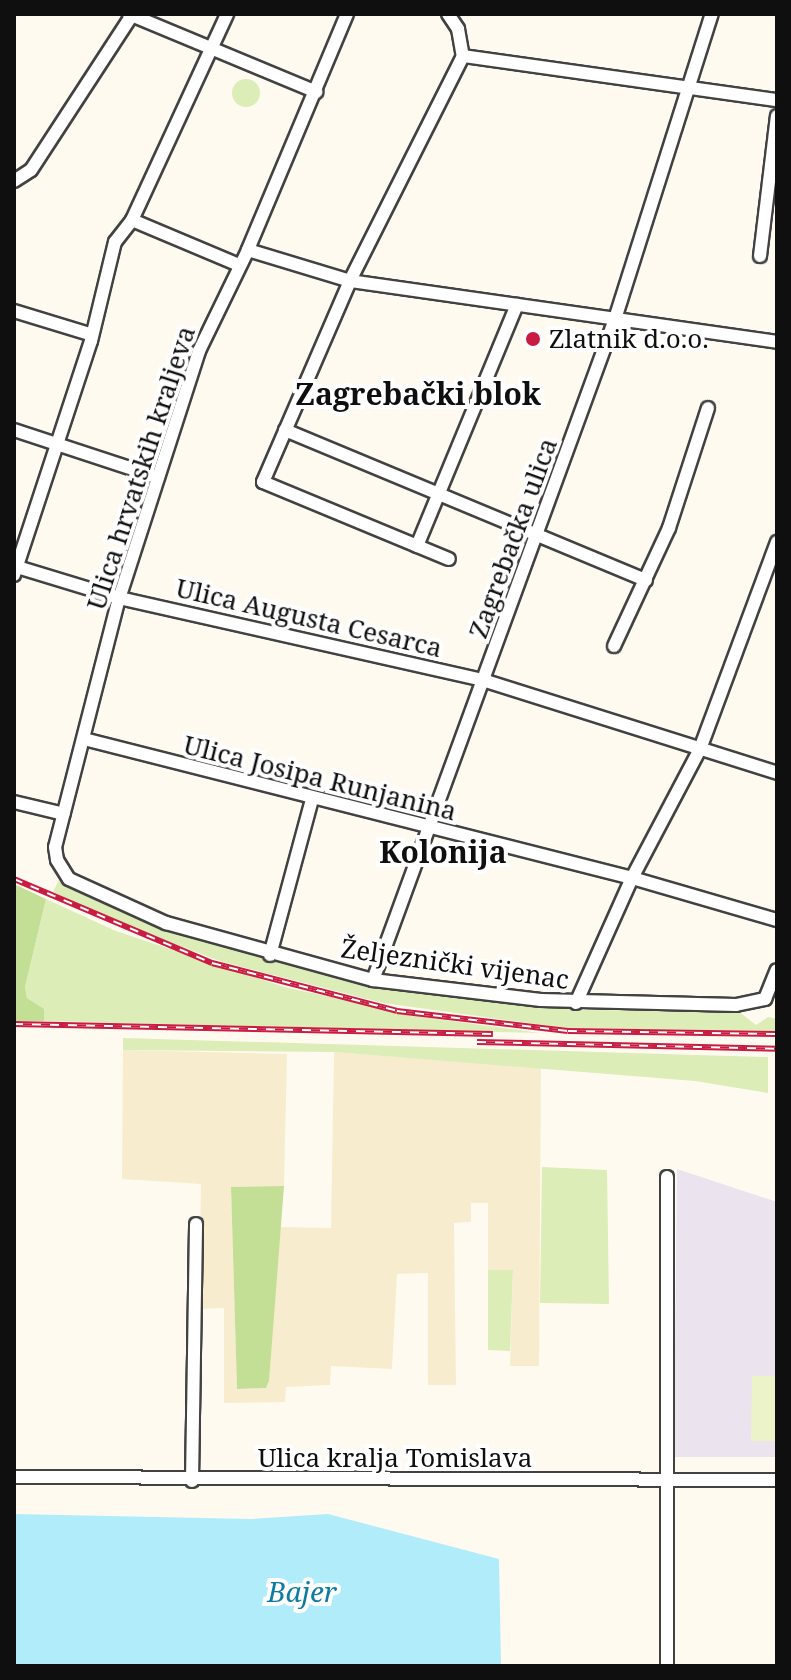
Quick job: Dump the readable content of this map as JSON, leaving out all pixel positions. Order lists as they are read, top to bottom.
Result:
{
  "streets": {
    "street": [
      "Ulica hrvatskih kraljeva",
      "Zagrebačka ulica",
      "Ulica Augusta Cesarca",
      "Ulica Josipa Runjanina",
      "Željeznički vijenac",
      "Ulica kralja Tomislava"
    ]
  },
  "crossings": [
    ["Ulica hrvatskih kraljeva", "Ulica Augusta Cesarca"],
    ["Ulica hrvatskih kraljeva", "Ulica Josipa Runjanina"],
    ["Ulica hrvatskih kraljeva", "Željeznički vijenac"],
    ["Zagrebačka ulica", "Ulica Augusta Cesarca"],
    ["Zagrebačka ulica", "Ulica Josipa Runjanina"],
    ["Zagrebačka ulica", "Željeznički vijenac"]
  ],
  "districts": ["Zagrebački blok", "Kolonija"],
  "water": ["Bajer"],
  "places": ["Zlatnik d.o.o."]
}
